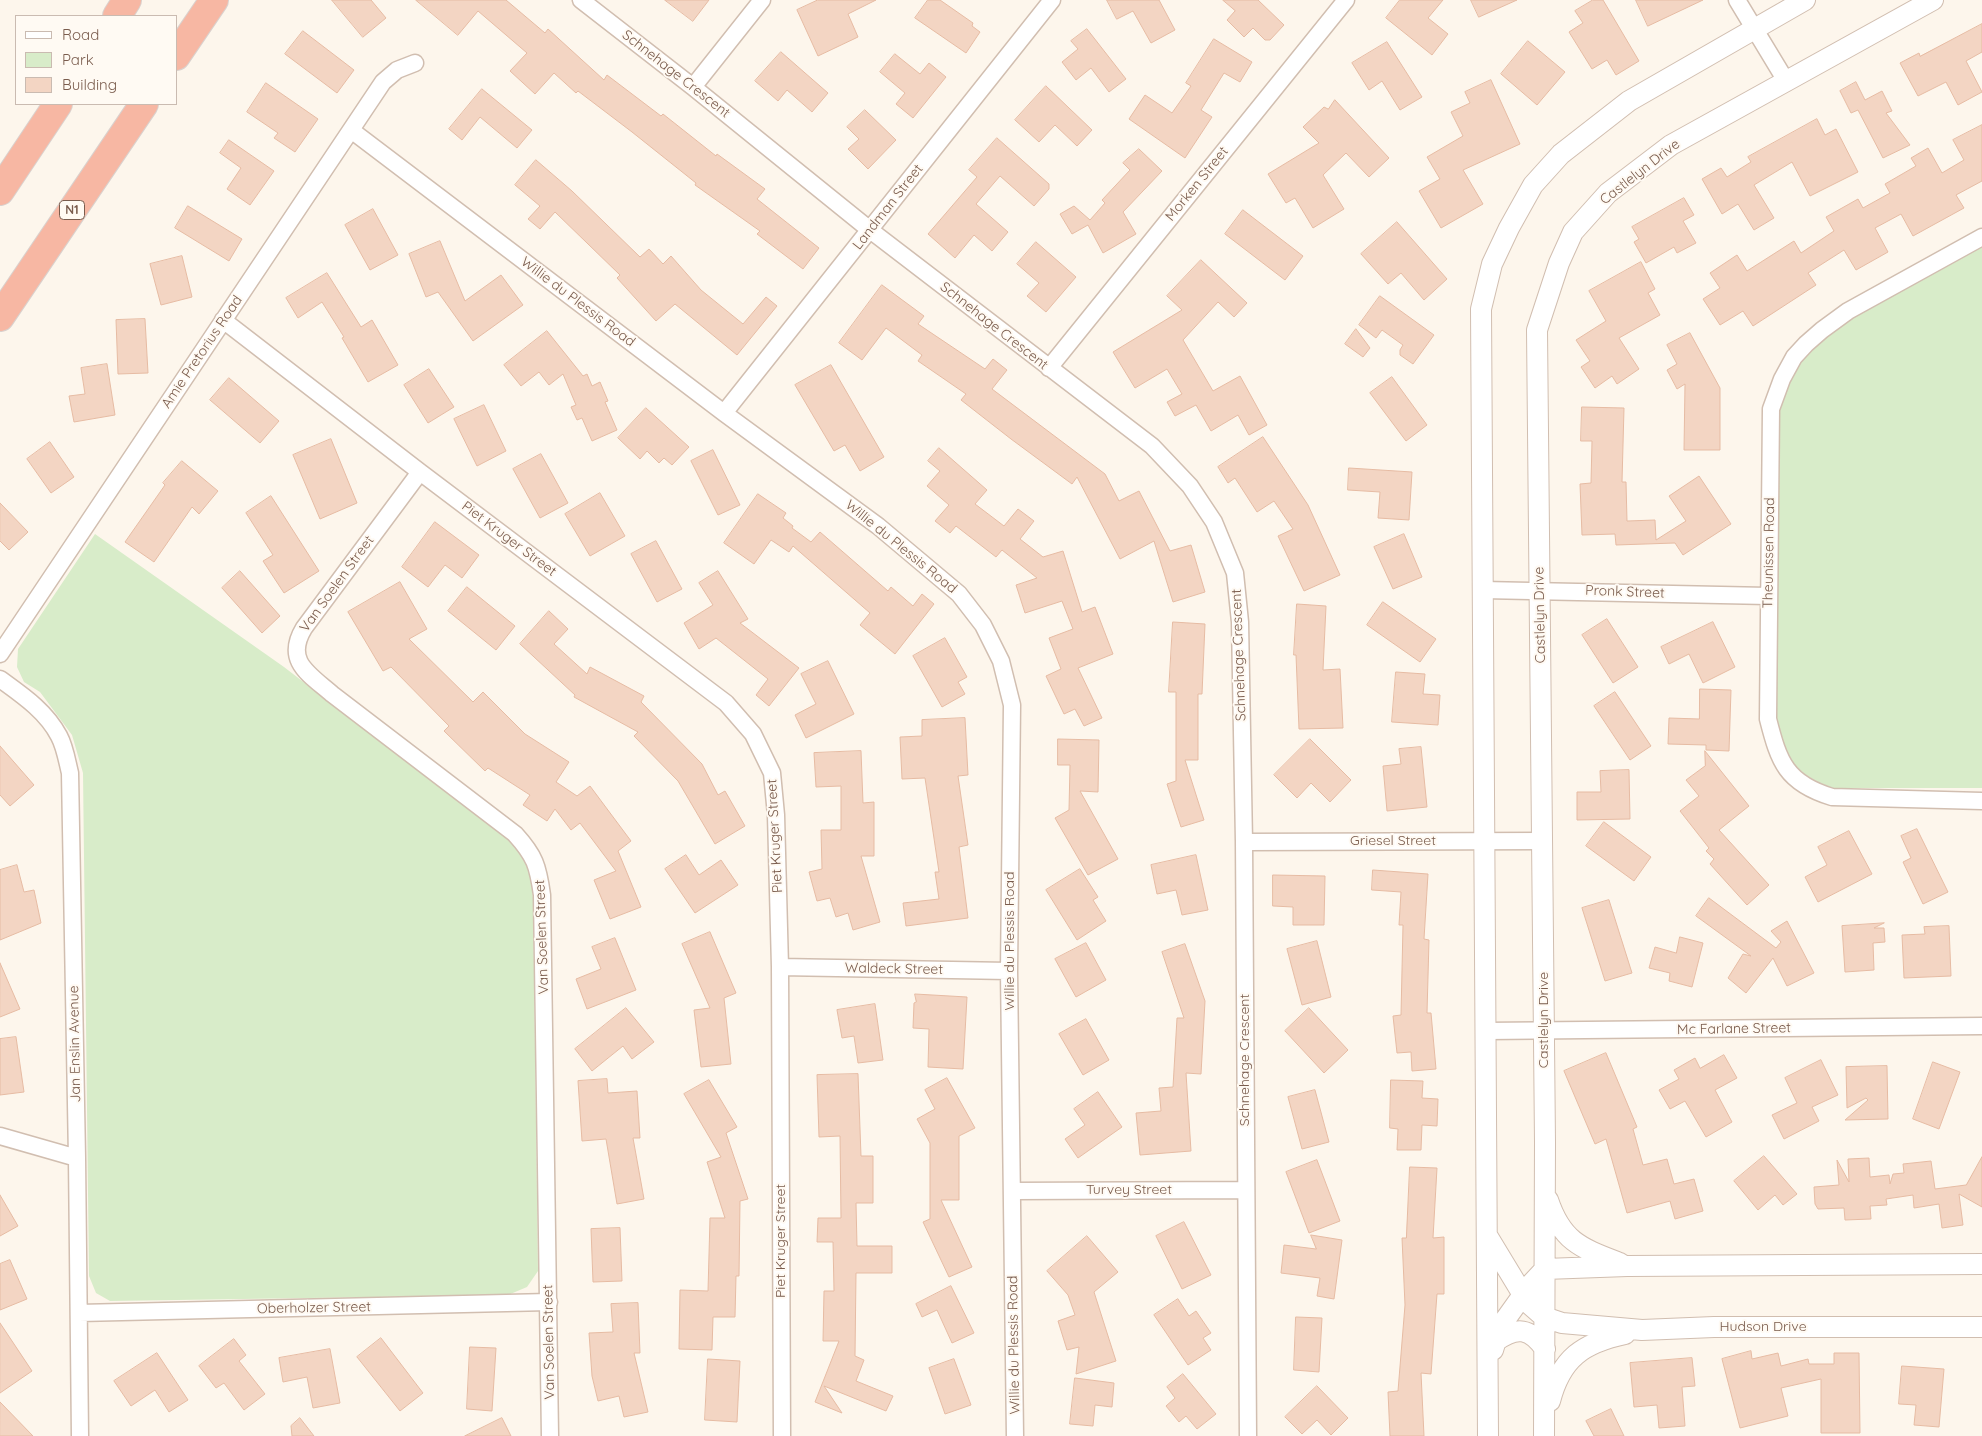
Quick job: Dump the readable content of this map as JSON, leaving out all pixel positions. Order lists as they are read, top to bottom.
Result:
{
  "streets": {
    "highway": ["N1"],
    "street": [
      "Schnehage Crescent",
      "Castlelyn Drive",
      "Morken Street",
      "Landman Street",
      "Willie du Plessis Road",
      "Amie Pretorius Road",
      "Piet Kruger Street",
      "Theunissen Road",
      "Van Soelen Street",
      "Pronk Street",
      "Griesel Street",
      "Waldeck Street",
      "Mc Farlane Street",
      "Jan Enslin Avenue",
      "Turvey Street",
      "Oberholzer Street",
      "Hudson Drive"
    ]
  },
  "crossings": [
    ["Schnehage Crescent", "Morken Street"],
    ["Schnehage Crescent", "Landman Street"],
    ["Schnehage Crescent", "Griesel Street"],
    ["Schnehage Crescent", "Turvey Street"],
    ["Castlelyn Drive", "Pronk Street"],
    ["Castlelyn Drive", "Griesel Street"],
    ["Castlelyn Drive", "Mc Farlane Street"],
    ["Castlelyn Drive", "Hudson Drive"],
    ["Landman Street", "Willie du Plessis Road"],
    ["Willie du Plessis Road", "Amie Pretorius Road"],
    ["Willie du Plessis Road", "Waldeck Street"],
    ["Willie du Plessis Road", "Turvey Street"],
    ["Amie Pretorius Road", "Piet Kruger Street"],
    ["Piet Kruger Street", "Van Soelen Street"],
    ["Piet Kruger Street", "Waldeck Street"],
    ["Theunissen Road", "Pronk Street"],
    ["Van Soelen Street", "Oberholzer Street"],
    ["Jan Enslin Avenue", "Oberholzer Street"]
  ],
  "legend": ["Road", "Park", "Building"]
}
